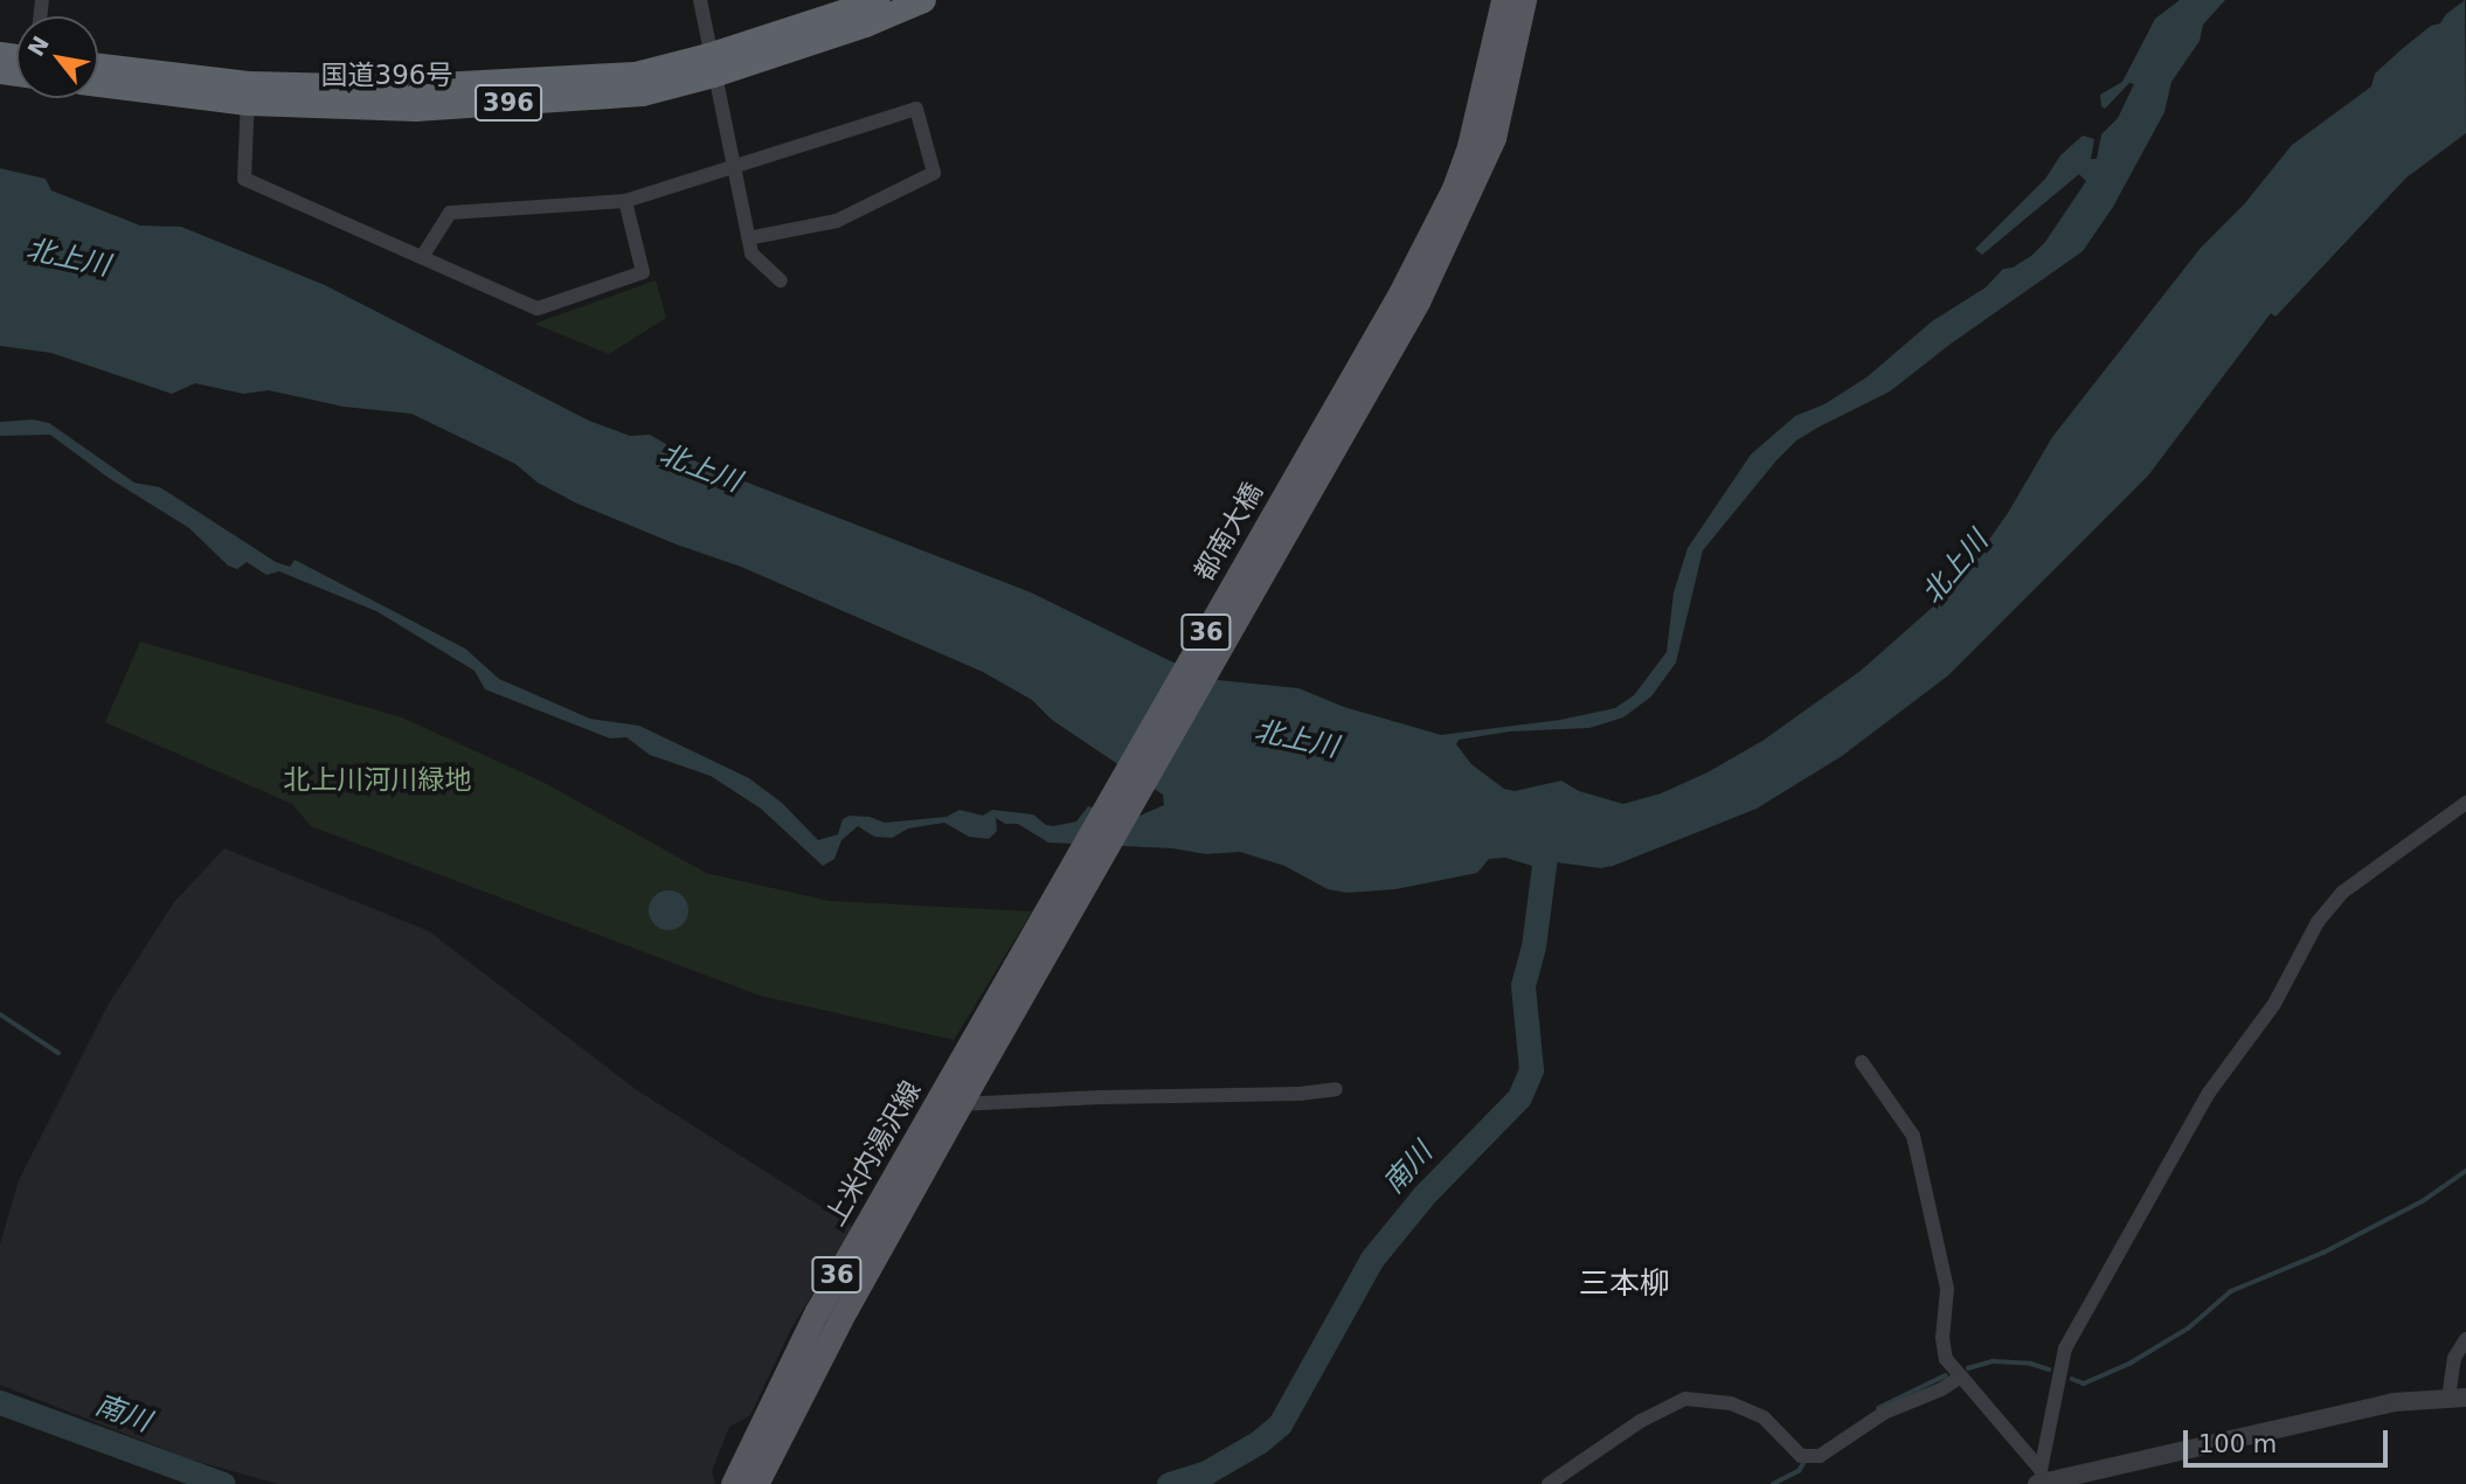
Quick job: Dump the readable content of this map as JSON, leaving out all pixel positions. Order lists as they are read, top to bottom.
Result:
{
  "streets": {
    "highway": ["国道396号", "396"],
    "main road": ["都南大橋", "36", "上米内湯沢線"]
  },
  "crossings": [
    ["都南大橋", "36"],
    ["都南大橋", "上米内湯沢線"]
  ],
  "districts": ["三本柳"],
  "water": ["北上川", "南川"],
  "parks": ["北上川河川緑地"],
  "scale_bar": "100 m",
  "north": "top left"
}
